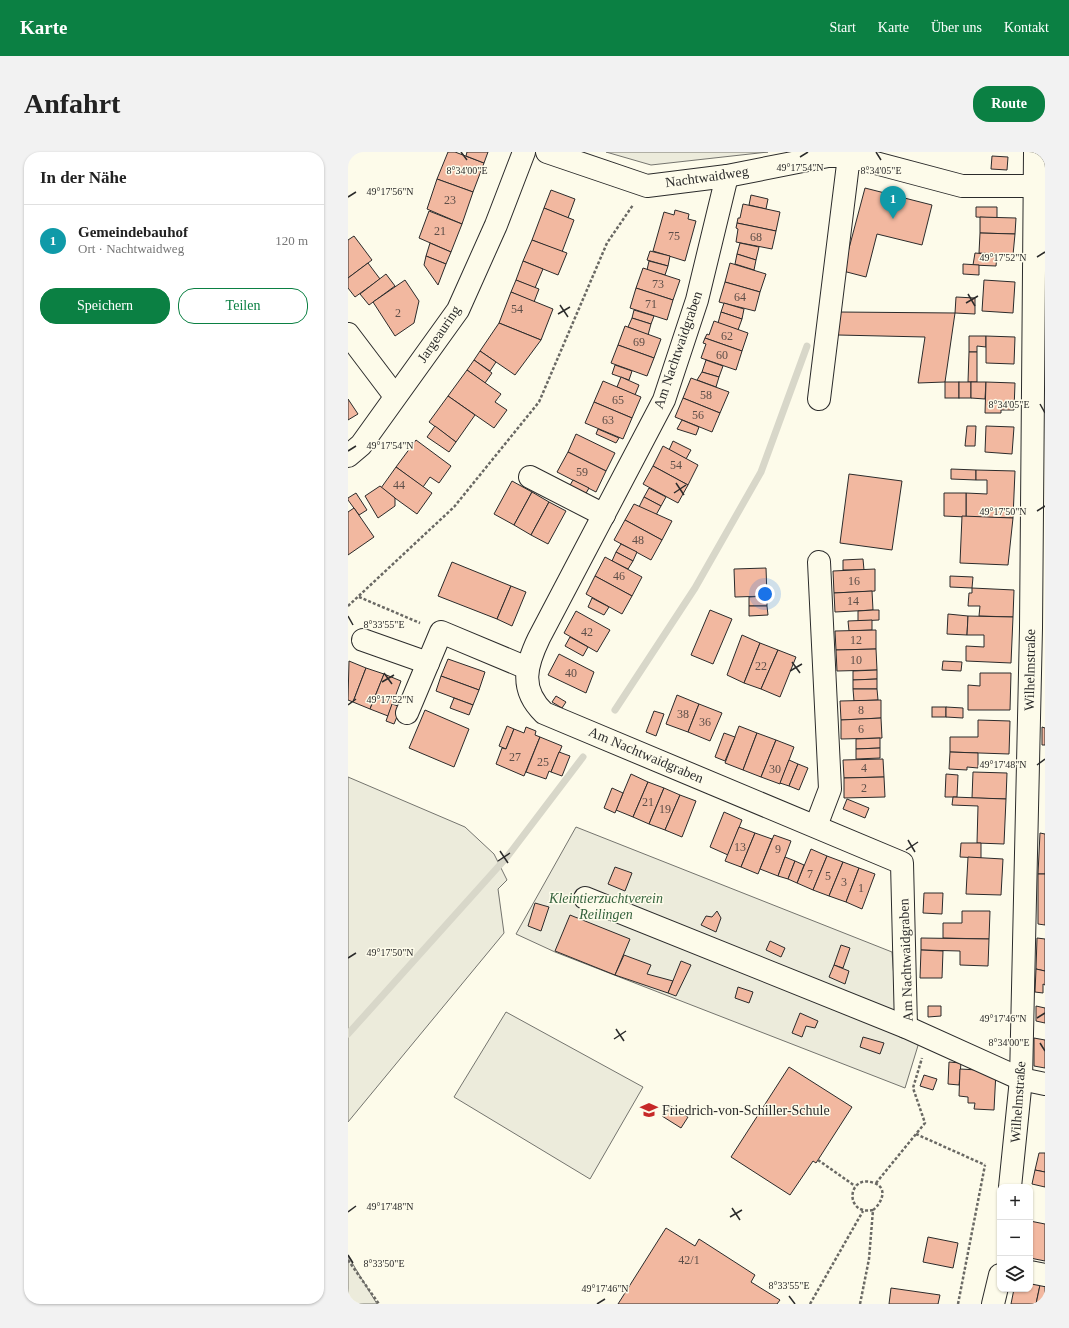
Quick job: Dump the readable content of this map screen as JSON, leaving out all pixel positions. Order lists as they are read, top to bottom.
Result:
{
  "streets": {
    "street": [
      "Nachtwaidweg",
      "Jargeauring",
      "Am Nachtwaidgraben",
      "Wilhelmstraße"
    ]
  },
  "crossings": [
    ["Nachtwaidweg", "Am Nachtwaidgraben"],
    ["Nachtwaidweg", "Wilhelmstraße"],
    ["Am Nachtwaidgraben", "Wilhelmstraße"]
  ],
  "parks": ["Kleintierzuchtverein Reilingen"],
  "places": {
    "school or university": ["Friedrich-von-Schiller-Schule"]
  },
  "house_numbers": [
    "23",
    "21",
    "75",
    "68",
    "73",
    "64",
    "71",
    "54",
    "2",
    "62",
    "69",
    "60",
    "58",
    "65",
    "56",
    "63",
    "54",
    "59",
    "44",
    "48",
    "46",
    "16",
    "14",
    "42",
    "12",
    "10",
    "22",
    "40",
    "8",
    "38",
    "36",
    "6",
    "27",
    "25",
    "4",
    "30",
    "2",
    "21",
    "19",
    "13",
    "9",
    "7",
    "5",
    "3",
    "1",
    "42/1"
  ],
  "page": {
    "header": "Karte",
    "nav": [
      "Start",
      "Karte",
      "Über uns",
      "Kontakt"
    ],
    "buttons": [
      "Route",
      ["Speichern", "Teilen"]
    ],
    "title": "Anfahrt",
    "heading": "In der Nähe",
    "pins": "1",
    "list": [
      {
        "mark": "1",
        "name": "Gemeindebauhof",
        "note": "Ort · Nachtwaidweg",
        "value": "120 m"
      }
    ],
    "map_buttons": ["+", "−"]
  },
  "coordinates": [
    "49°17'54\"N",
    "8°34'00\"E",
    "8°34'05\"E",
    "49°17'56\"N",
    "49°17'52\"N",
    "49°17'50\"N",
    "8°33'55\"E",
    "49°17'48\"N",
    "49°17'46\"N",
    "8°33'50\"E"
  ]
}
